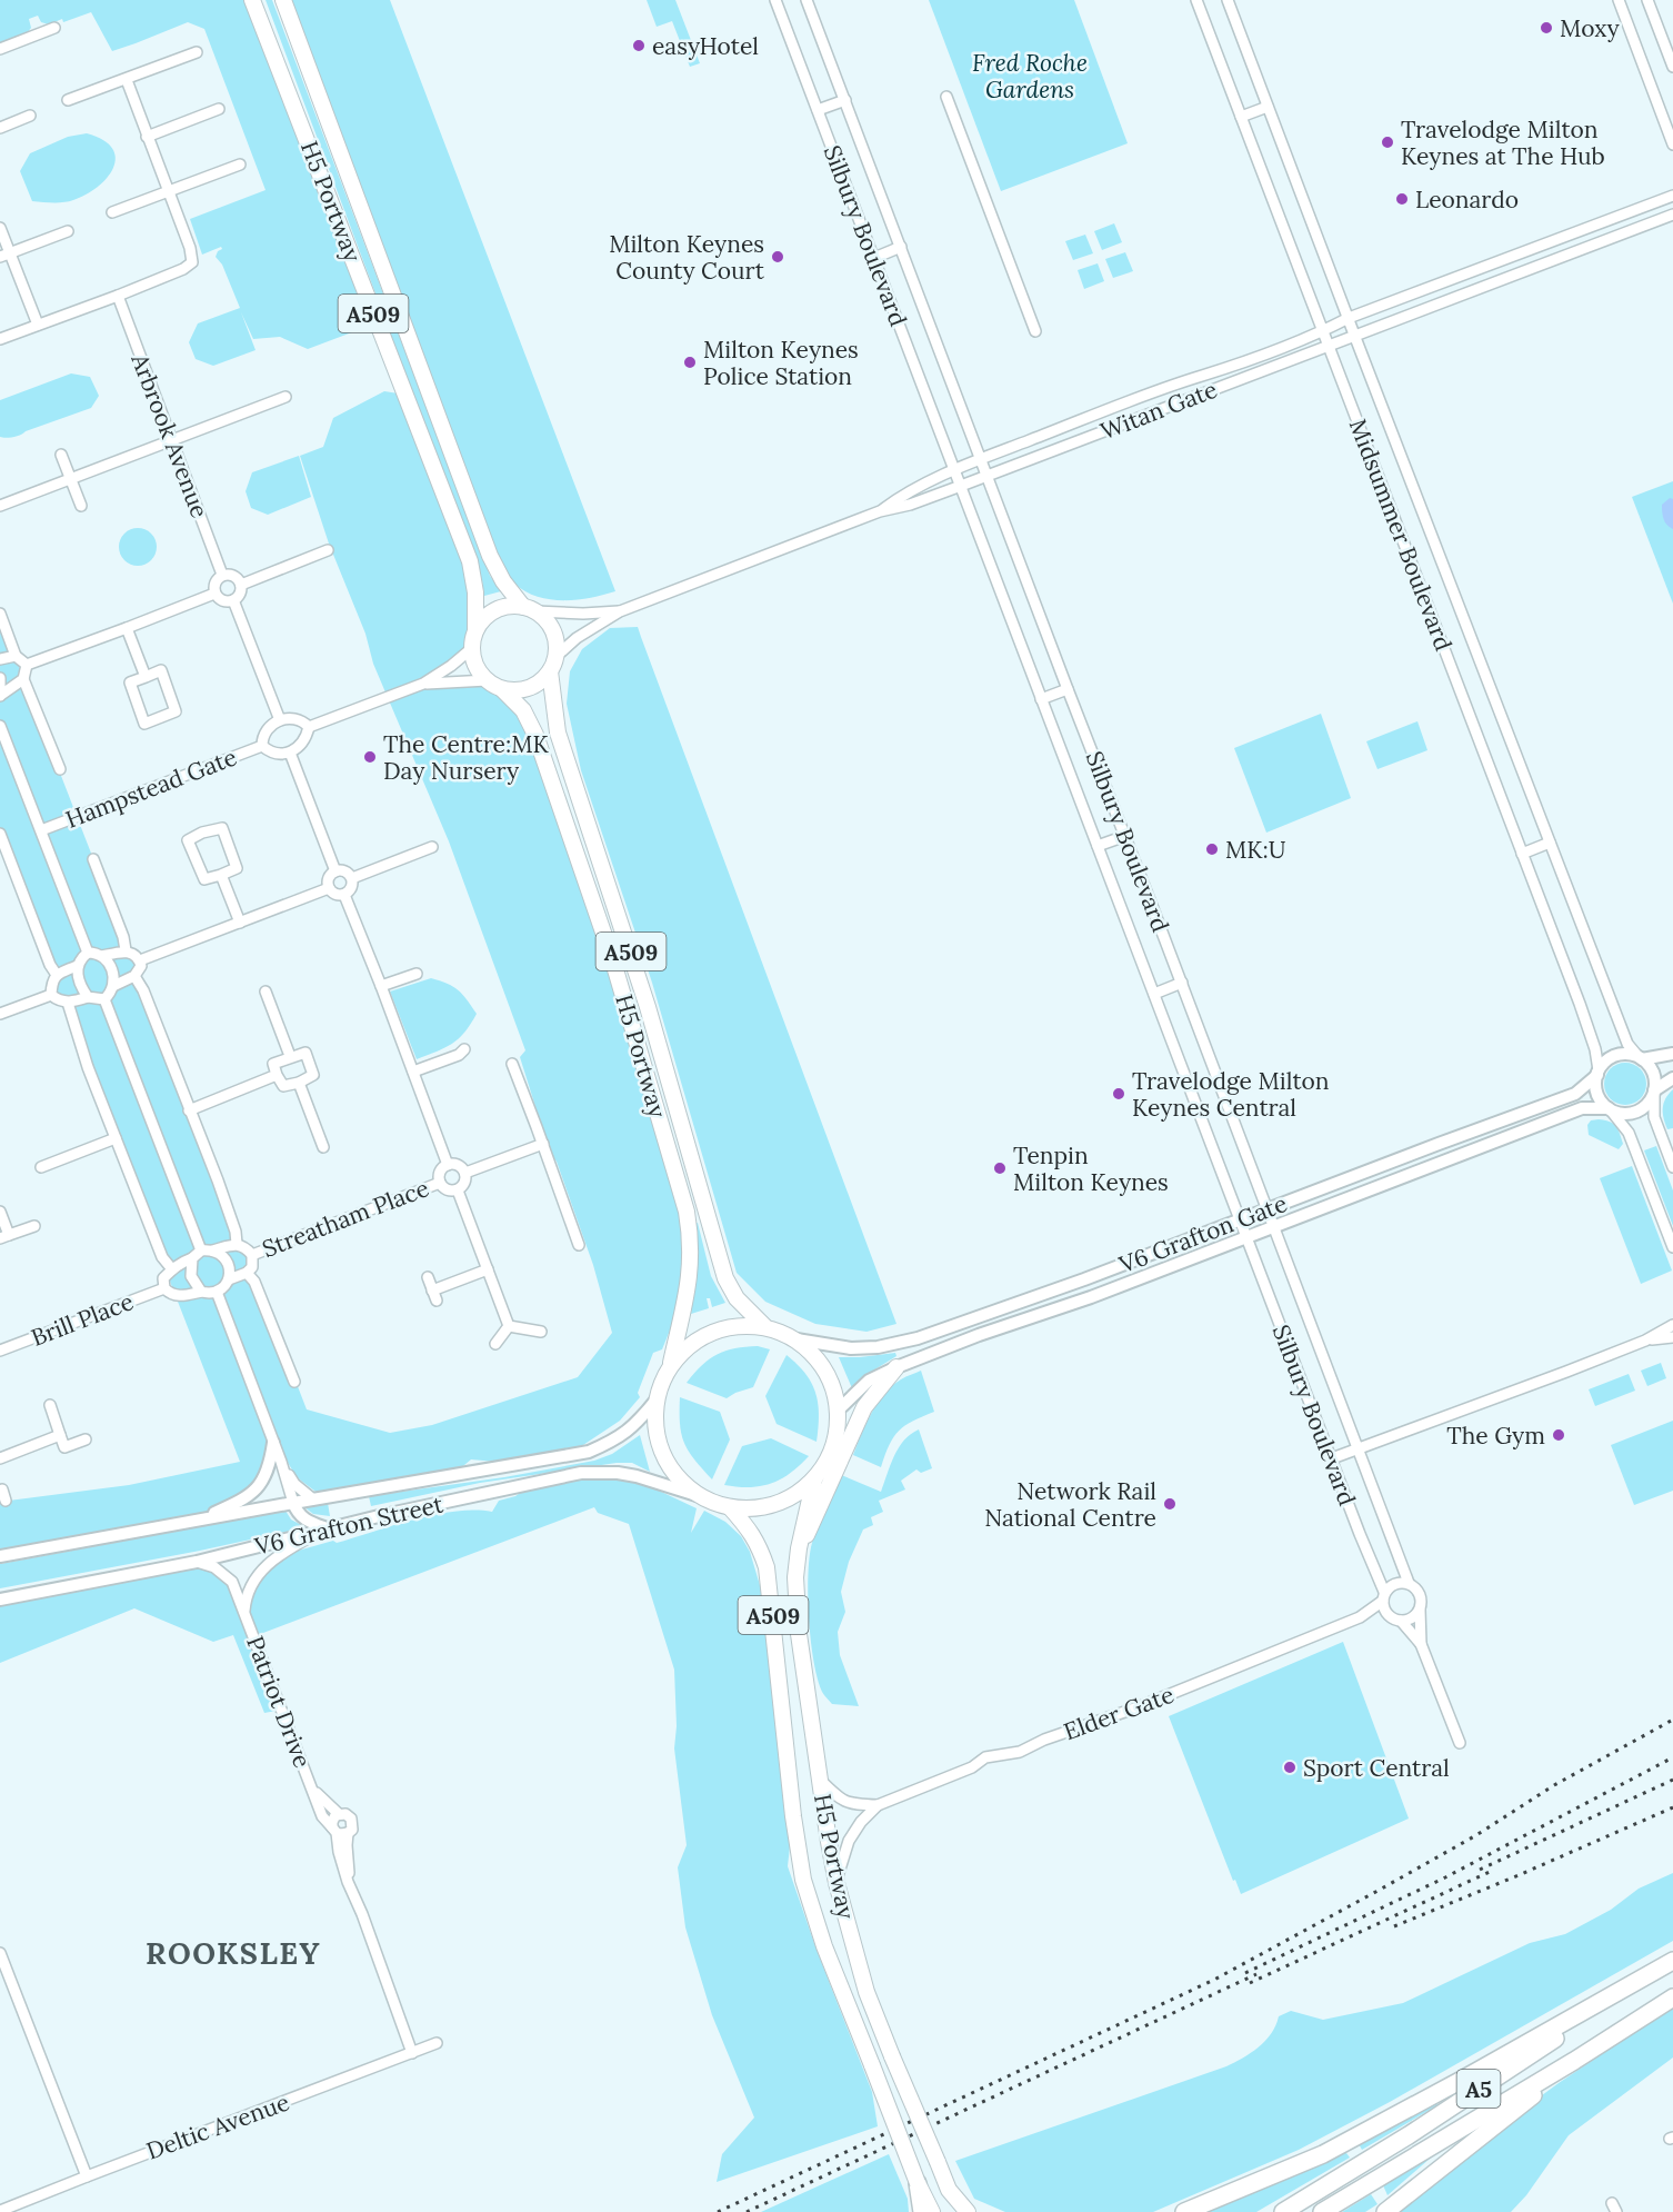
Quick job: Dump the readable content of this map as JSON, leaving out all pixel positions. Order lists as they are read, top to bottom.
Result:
{
  "streets": {
    "highway": ["A5"],
    "main road": ["H5 Portway", "A509"],
    "street": [
      "Silbury Boulevard",
      "Witan Gate",
      "Arbrook Avenue",
      "Midsummer Boulevard",
      "Hampstead Gate",
      "Streatham Place",
      "V6 Grafton Gate",
      "Brill Place",
      "V6 Grafton Street",
      "Patriot Drive",
      "Elder Gate",
      "Deltic Avenue"
    ]
  },
  "crossings": [
    ["H5 Portway", "A509"],
    ["H5 Portway", "V6 Grafton Gate"],
    ["H5 Portway", "V6 Grafton Street"],
    ["H5 Portway", "Elder Gate"],
    ["Silbury Boulevard", "Witan Gate"],
    ["Silbury Boulevard", "V6 Grafton Gate"],
    ["Silbury Boulevard", "Elder Gate"],
    ["A509", "V6 Grafton Gate"],
    ["A509", "V6 Grafton Street"],
    ["Witan Gate", "Midsummer Boulevard"],
    ["Midsummer Boulevard", "V6 Grafton Gate"],
    ["V6 Grafton Gate", "V6 Grafton Street"],
    ["V6 Grafton Street", "Patriot Drive"],
    ["Patriot Drive", "Deltic Avenue"]
  ],
  "districts": ["ROOKSLEY"],
  "parks": ["Fred Roche Gardens"],
  "places": [
    "Moxy",
    "easyHotel",
    "Travelodge Milton Keynes at The Hub",
    "Leonardo",
    "Milton Keynes County Court",
    "Milton Keynes Police Station",
    "The Centre:MK Day Nursery",
    "MK:U",
    "Travelodge Milton Keynes Central",
    "Tenpin Milton Keynes",
    "The Gym",
    "Network Rail National Centre",
    "Sport Central"
  ]
}
